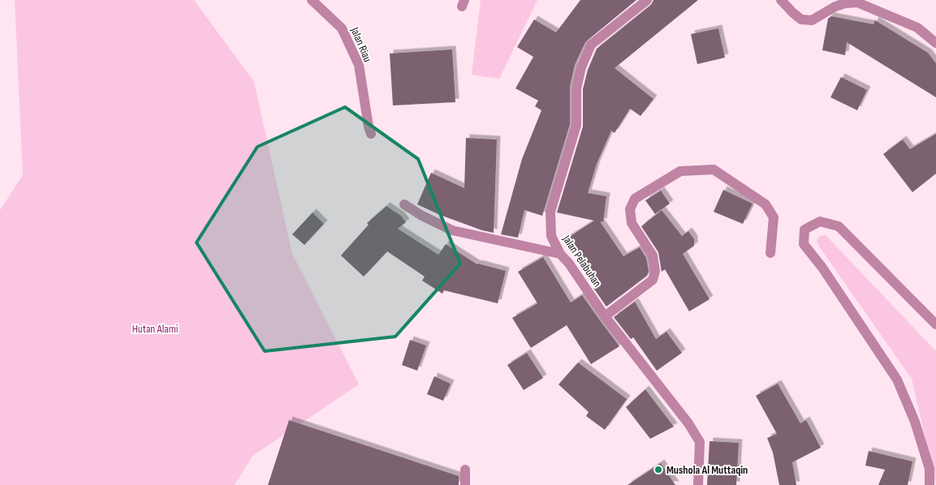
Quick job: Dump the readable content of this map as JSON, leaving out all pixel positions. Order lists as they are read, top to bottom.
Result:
{
  "streets": {
    "street": ["Jalan Riau", "Jalan Pelabuhan"]
  },
  "parks": ["Hutan Alami"],
  "places": ["Mushola Al Muttaqin"]
}
